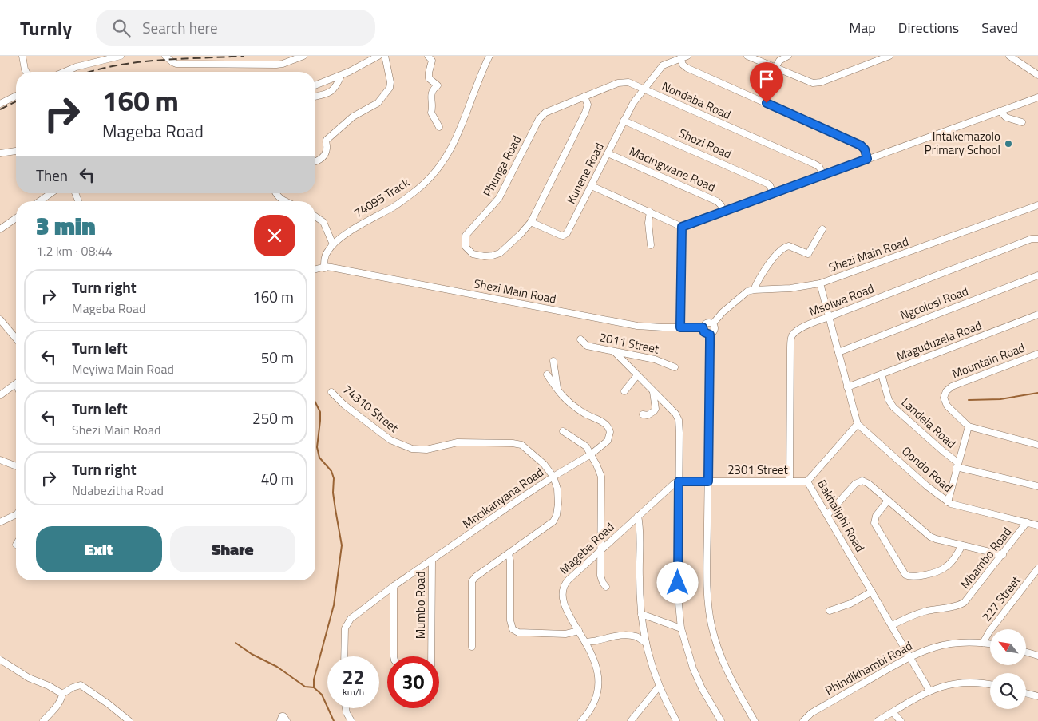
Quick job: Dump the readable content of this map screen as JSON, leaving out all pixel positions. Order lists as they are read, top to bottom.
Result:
{
  "streets": {
    "street": [
      "Nondaba Road",
      "Shozi Road",
      "Phunga Road",
      "Macingwane Road",
      "Kunene Road",
      "74095 Track",
      "Shezi Main Road",
      "Msolwa Road",
      "Ngcolosi Road",
      "Maguduzela Road",
      "2011 Street",
      "Mountain Road",
      "74310 Street",
      "Landela Road",
      "Qondo Road",
      "2301 Street",
      "Mncikanyana Road",
      "Bakhaliphi Road",
      "Mageba Road",
      "Mbambo Road",
      "227 Street",
      "Mumbo Road",
      "Phindikhambi Road"
    ]
  },
  "crossings": [
    ["Nondaba Road", "Kunene Road"],
    ["Shozi Road", "Kunene Road"],
    ["Phunga Road", "Kunene Road"],
    ["Macingwane Road", "Kunene Road"],
    ["74095 Track", "Shezi Main Road"],
    ["Msolwa Road", "2301 Street"],
    ["Maguduzela Road", "Landela Road"],
    ["74310 Street", "Mncikanyana Road"],
    ["Qondo Road", "Bakhaliphi Road"],
    ["Qondo Road", "Mbambo Road"],
    ["2301 Street", "Bakhaliphi Road"],
    ["Mncikanyana Road", "Mumbo Road"],
    ["Bakhaliphi Road", "Mbambo Road"],
    ["Bakhaliphi Road", "Phindikhambi Road"],
    ["227 Street", "Phindikhambi Road"]
  ],
  "places": ["Intakemazolo Primary School"],
  "north": "top left",
  "page": {
    "header": "Turnly",
    "search": "Search here",
    "nav": ["Map", "Directions", "Saved"],
    "turn": ["160 m", "Mageba Road"],
    "then": "Then",
    "heading": ["3 min", "1.2 km · 08:44"],
    "list": [
      {
        "name": "Turn right",
        "note": "Mageba Road",
        "value": "160 m"
      },
      {
        "name": "Turn left",
        "note": "Meyiwa Main Road",
        "value": "50 m"
      },
      {
        "name": "Turn left",
        "note": "Shezi Main Road",
        "value": "250 m"
      },
      {
        "name": "Turn right",
        "note": "Ndabezitha Road",
        "value": "40 m"
      }
    ],
    "buttons": ["Exit", "Share"],
    "speed": "22 km/h",
    "limit": "30"
  }
}
